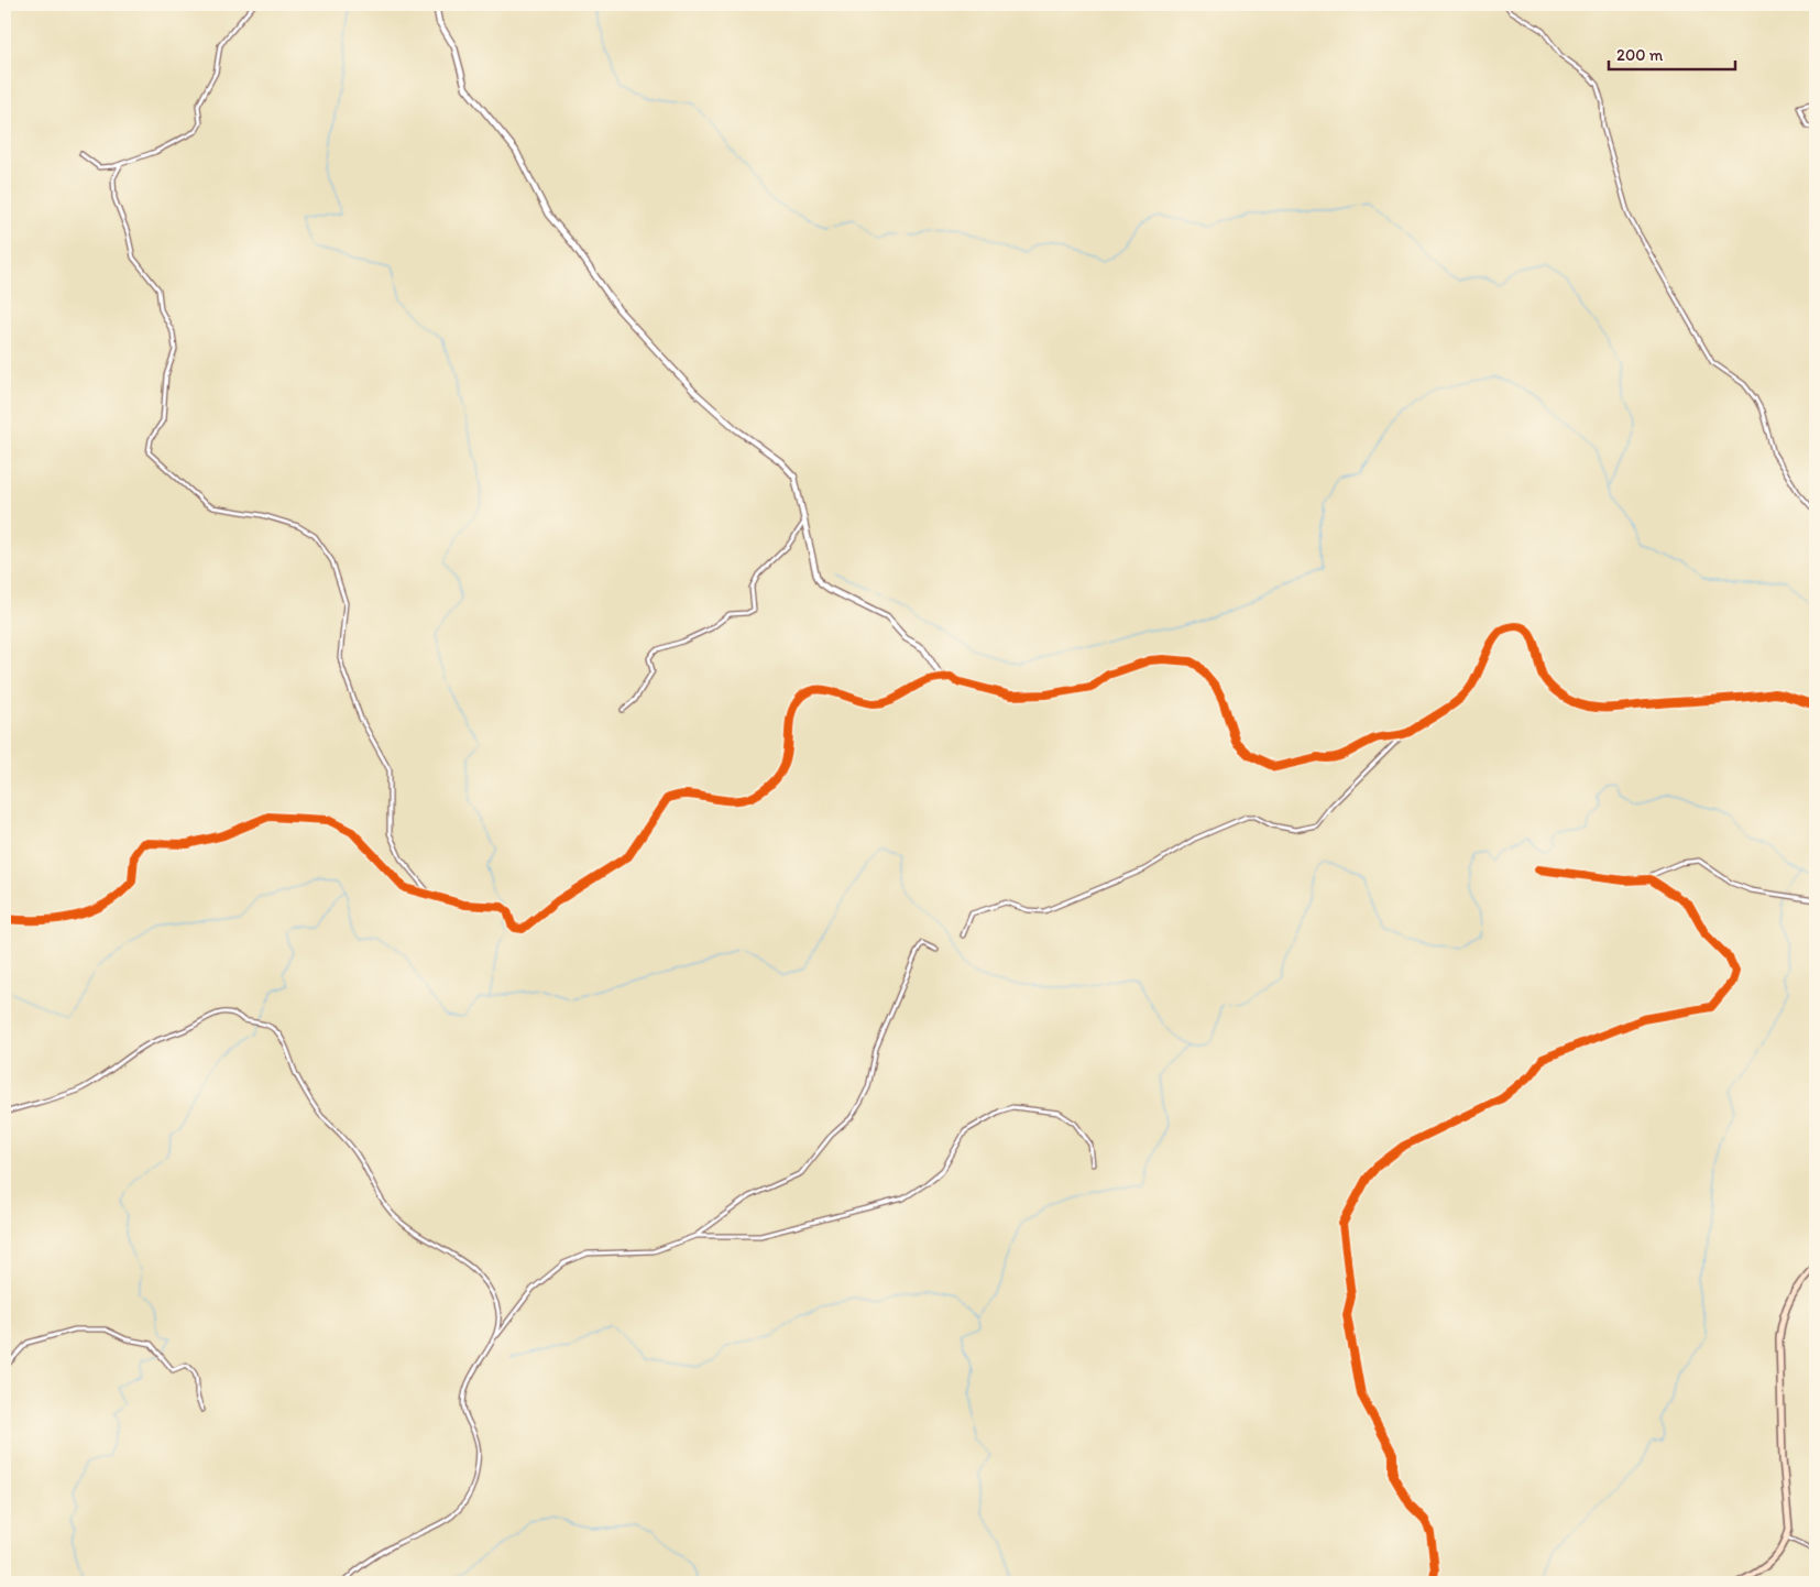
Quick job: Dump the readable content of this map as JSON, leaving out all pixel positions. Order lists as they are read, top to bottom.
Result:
{
  "scale_bar": "200 m"
}
